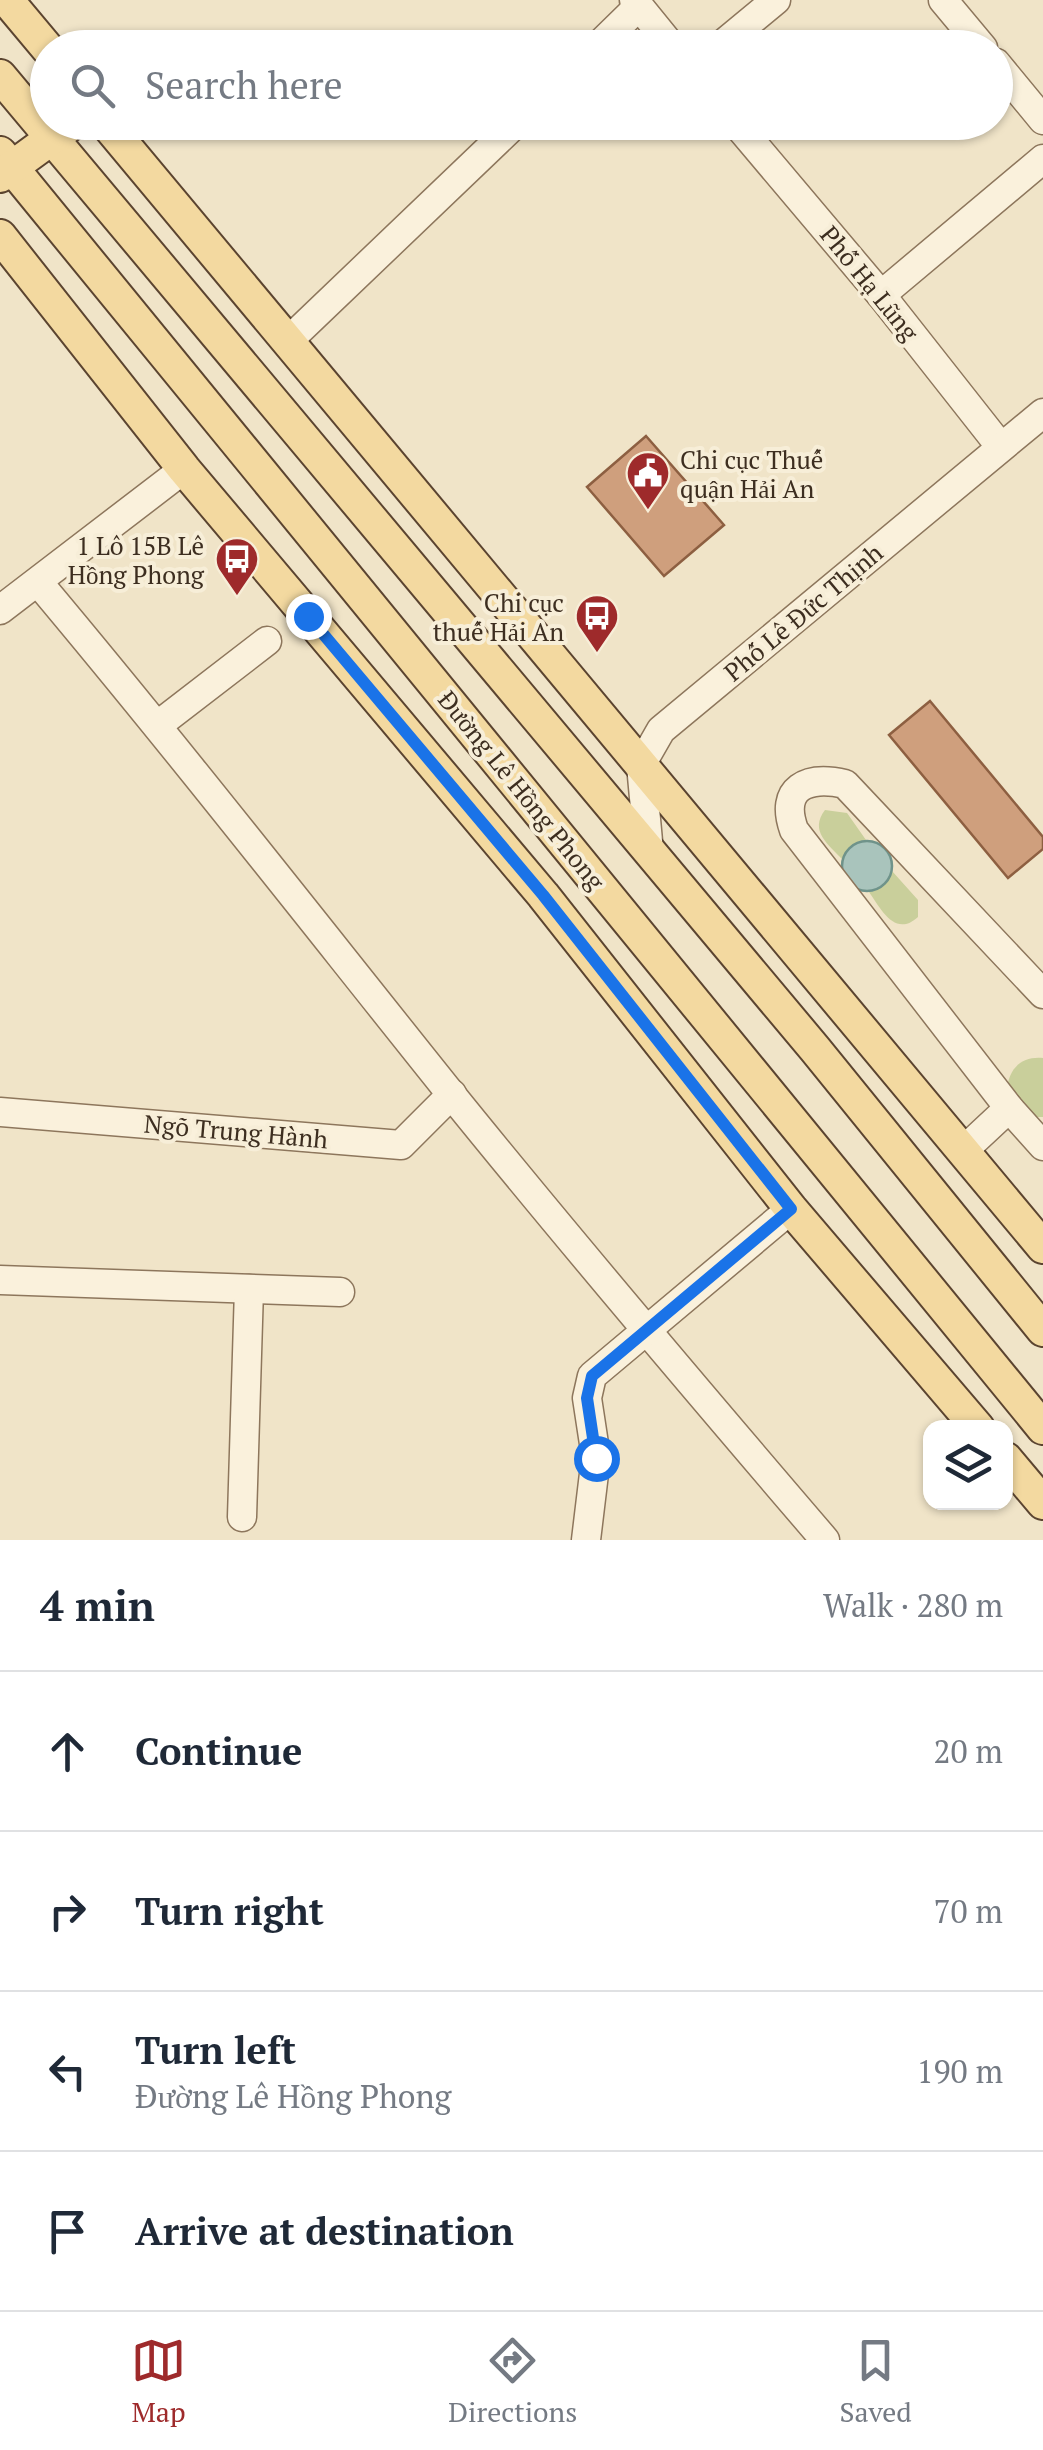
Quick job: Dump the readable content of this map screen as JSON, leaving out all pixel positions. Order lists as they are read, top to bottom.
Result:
{
  "streets": {
    "main road": ["Đường Lê Hồng Phong"],
    "street": ["Phố Hạ Lũng", "Phố Lê Đức Thịnh", "Ngõ Trung Hành"]
  },
  "crossings": [
    ["Phố Hạ Lũng", "Phố Lê Đức Thịnh"]
  ],
  "places": {
    "public building": ["Chi cục Thuế quận Hải An"],
    "bus stop": ["1 Lô 15B Lê Hồng Phong", "Chi cục thuế Hải An"]
  },
  "page": {
    "search": "Search here",
    "heading": ["4 min", "Walk · 280 m"],
    "list": [
      ["Continue", "20 m"],
      ["Turn right", "70 m"],
      ["Turn left", "Đường Lê Hồng Phong", "190 m"],
      "Arrive at destination"
    ],
    "nav": ["Map", "Directions", "Saved"]
  }
}
